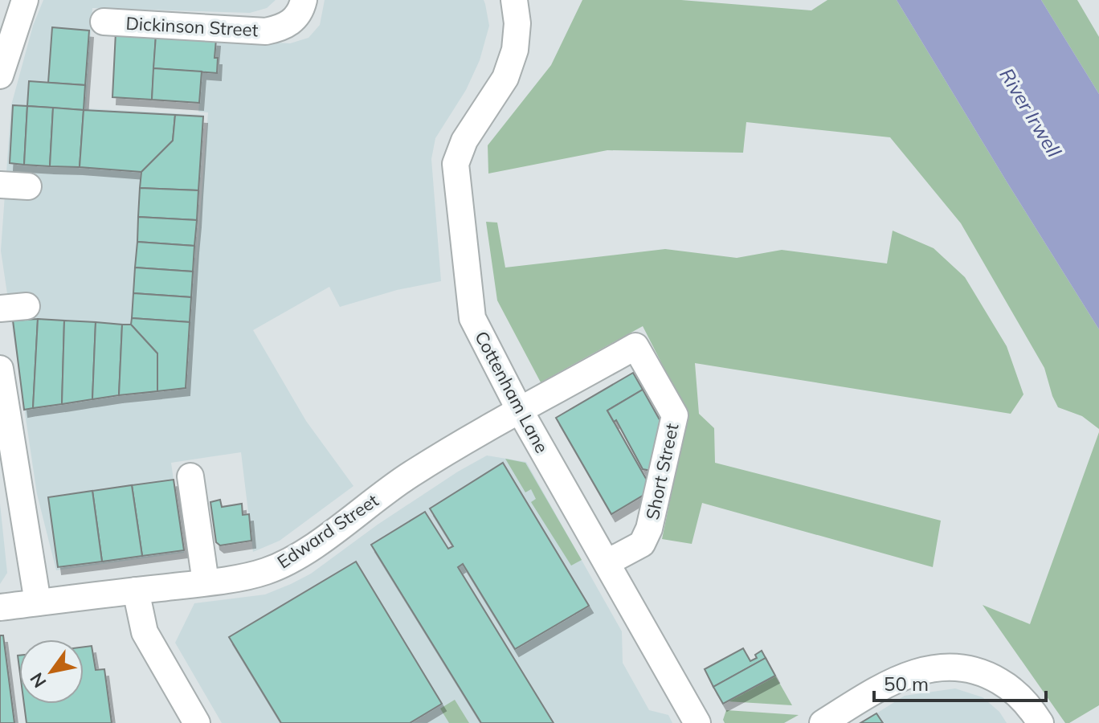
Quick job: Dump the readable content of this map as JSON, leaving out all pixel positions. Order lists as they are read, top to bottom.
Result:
{
  "streets": {
    "street": [
      "Dickinson Street",
      "Cottenham Lane",
      "Short Street",
      "Edward Street"
    ]
  },
  "crossings": [
    ["Cottenham Lane", "Short Street"],
    ["Cottenham Lane", "Edward Street"],
    ["Short Street", "Edward Street"]
  ],
  "water": ["River Irwell"],
  "scale_bar": "50 m",
  "north": "bottom left"
}
